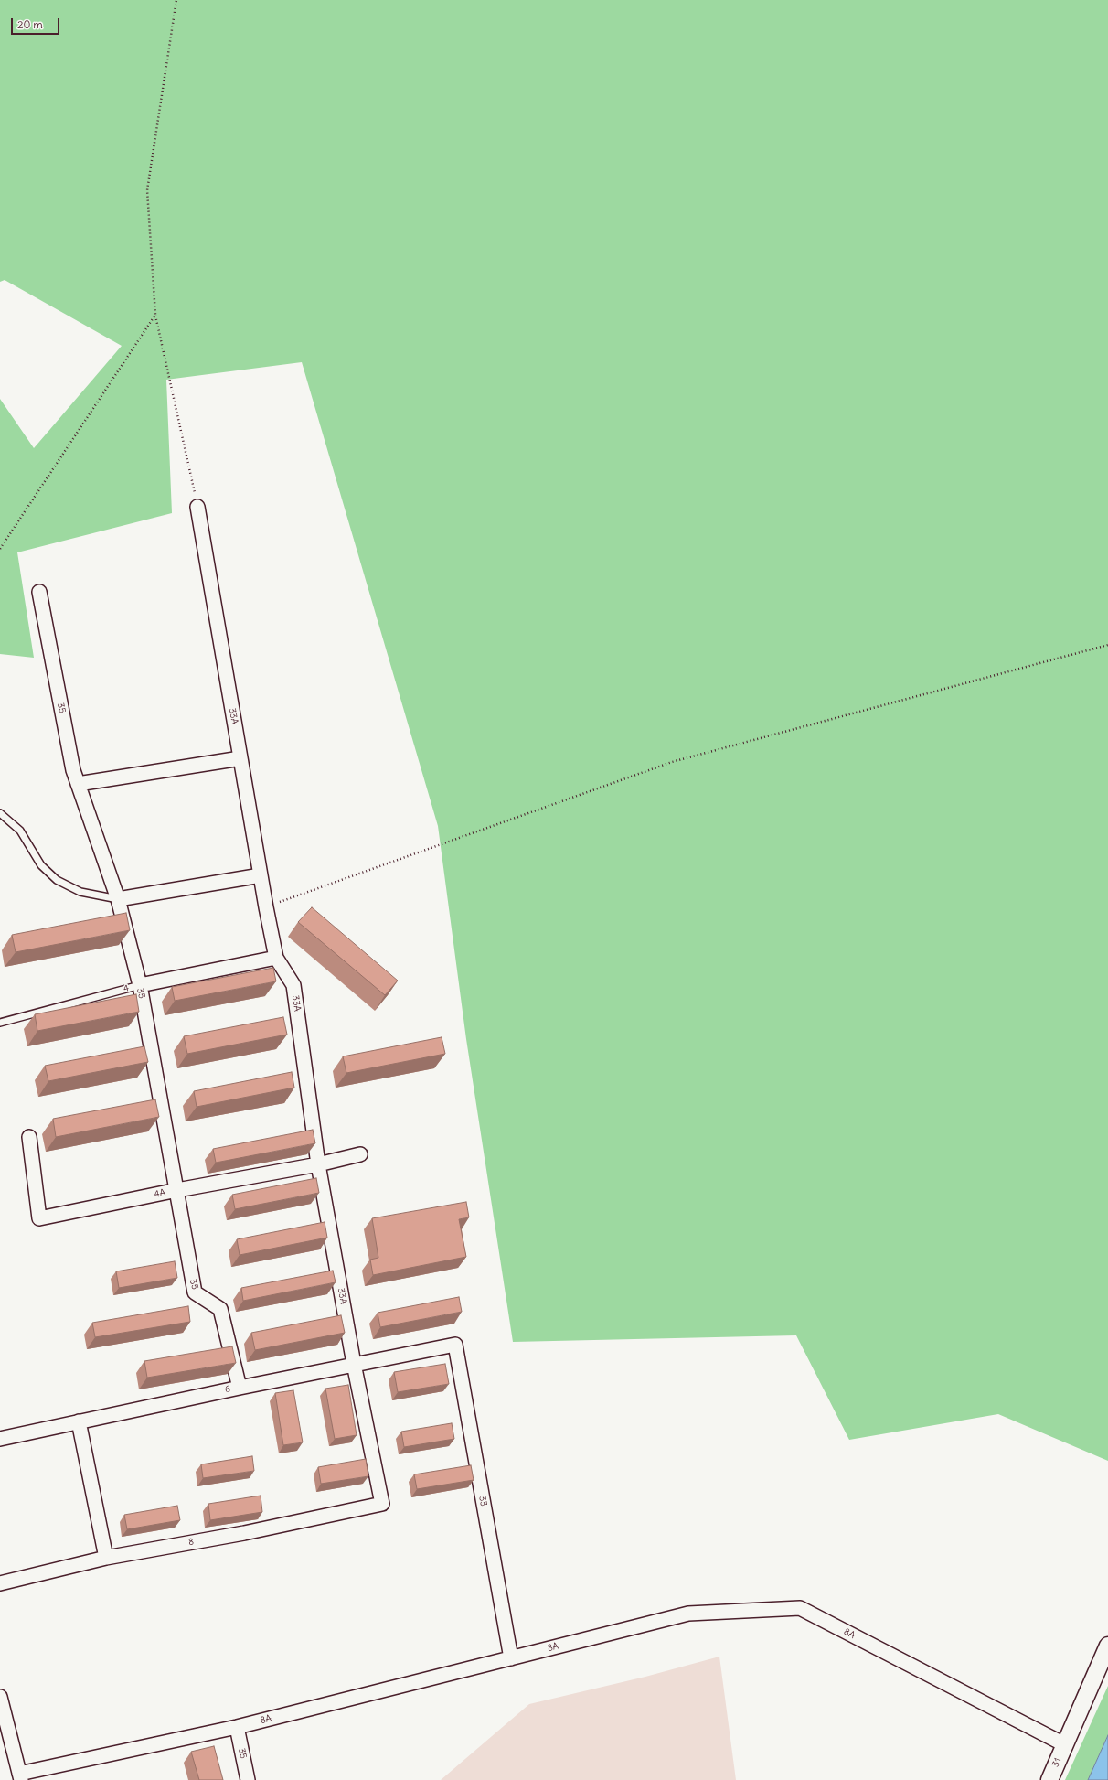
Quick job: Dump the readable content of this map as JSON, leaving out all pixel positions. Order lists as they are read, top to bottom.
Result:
{
  "streets": {
    "street": [
      "35",
      "33A",
      "4",
      "4A",
      "6",
      "33",
      "8",
      "8A",
      "31"
    ]
  },
  "crossings": [
    ["35", "4"],
    ["35", "4A"],
    ["35", "6"],
    ["35", "8A"],
    ["33A", "4"],
    ["33A", "4A"],
    ["33A", "6"],
    ["33A", "8"],
    ["6", "33"],
    ["33", "8A"],
    ["8A", "31"]
  ],
  "scale_bar": "20 m"
}
